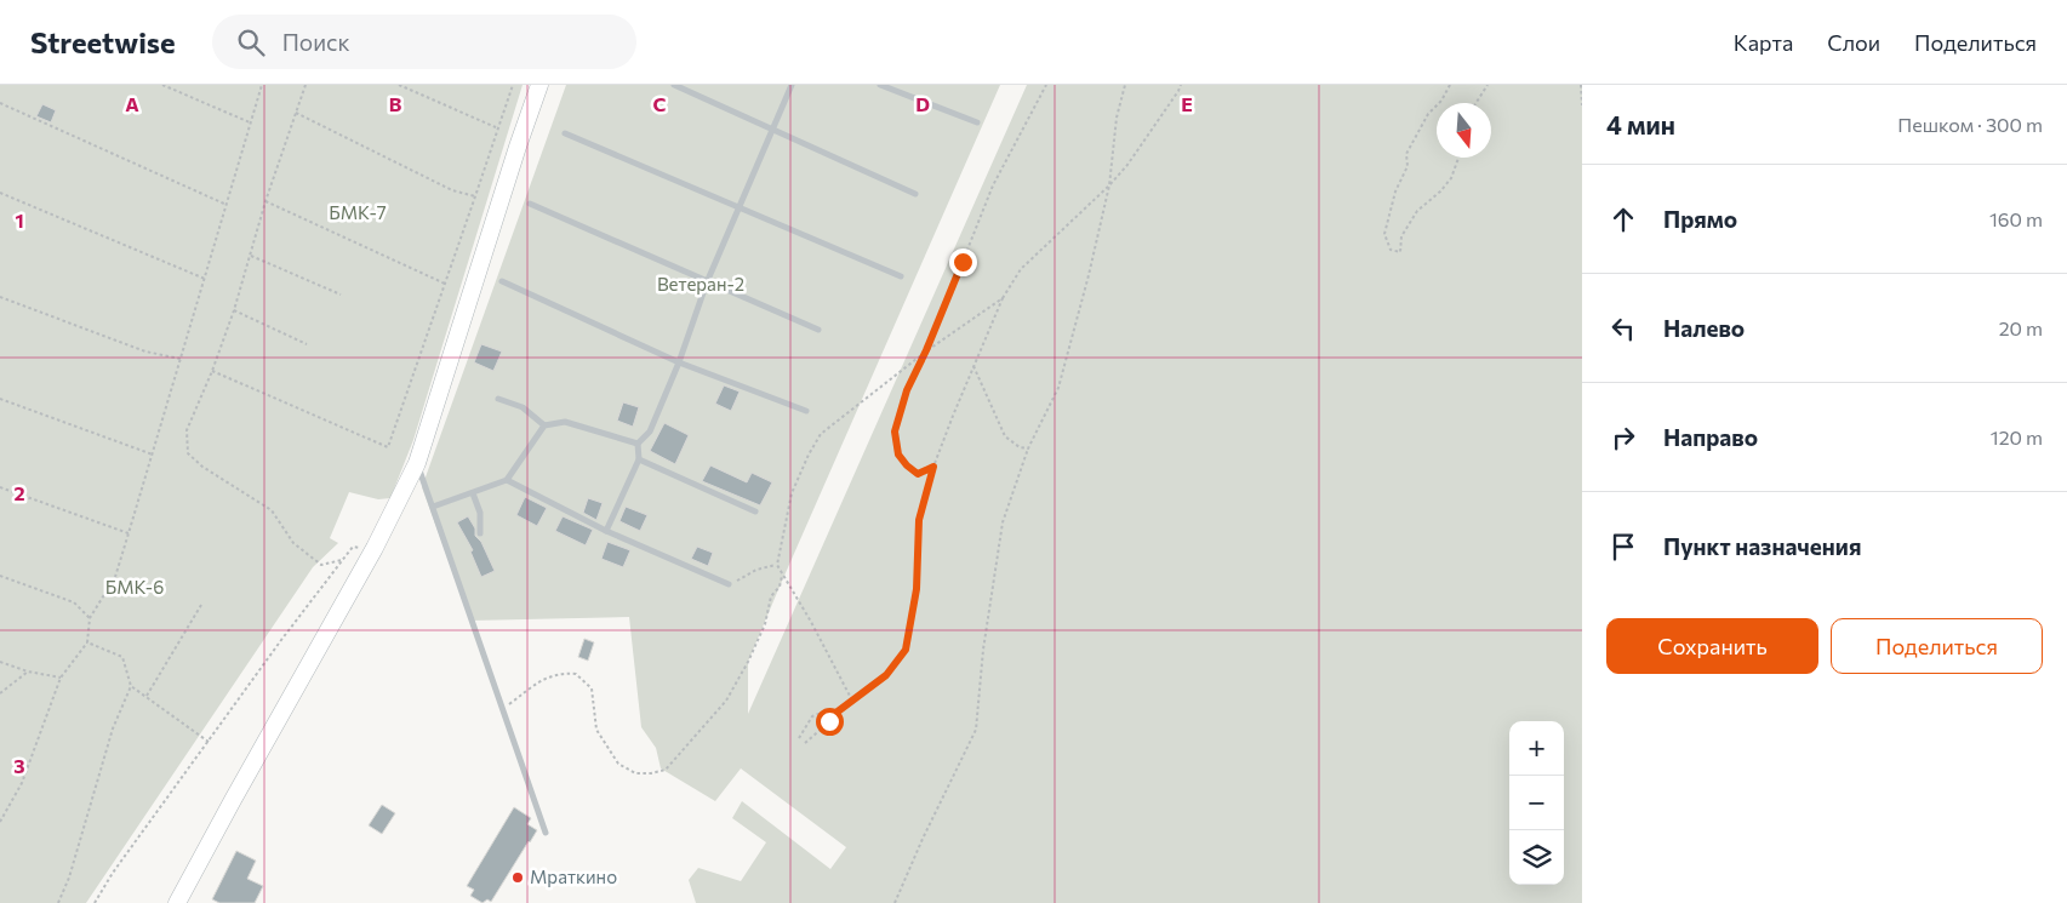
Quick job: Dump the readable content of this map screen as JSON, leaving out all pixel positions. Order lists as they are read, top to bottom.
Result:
{
  "parks": ["БМК-7", "Ветеран-2", "БМК-6"],
  "places": ["Мраткино"],
  "north": "bottom",
  "page": {
    "header": "Streetwise",
    "search": "Поиск",
    "nav": ["Карта", "Слои", "Поделиться"],
    "heading": ["4 мин", "Пешком · 300 m"],
    "list": [
      ["Прямо", "160 m"],
      ["Налево", "20 m"],
      ["Направо", "120 m"],
      "Пункт назначения"
    ],
    "buttons": ["Сохранить", "Поделиться"],
    "map_buttons": ["+", "−"]
  },
  "grid": {
    "columns": [
      "A",
      "B",
      "C",
      "D",
      "E"
    ],
    "rows": ["1", "2", "3"]
  }
}
